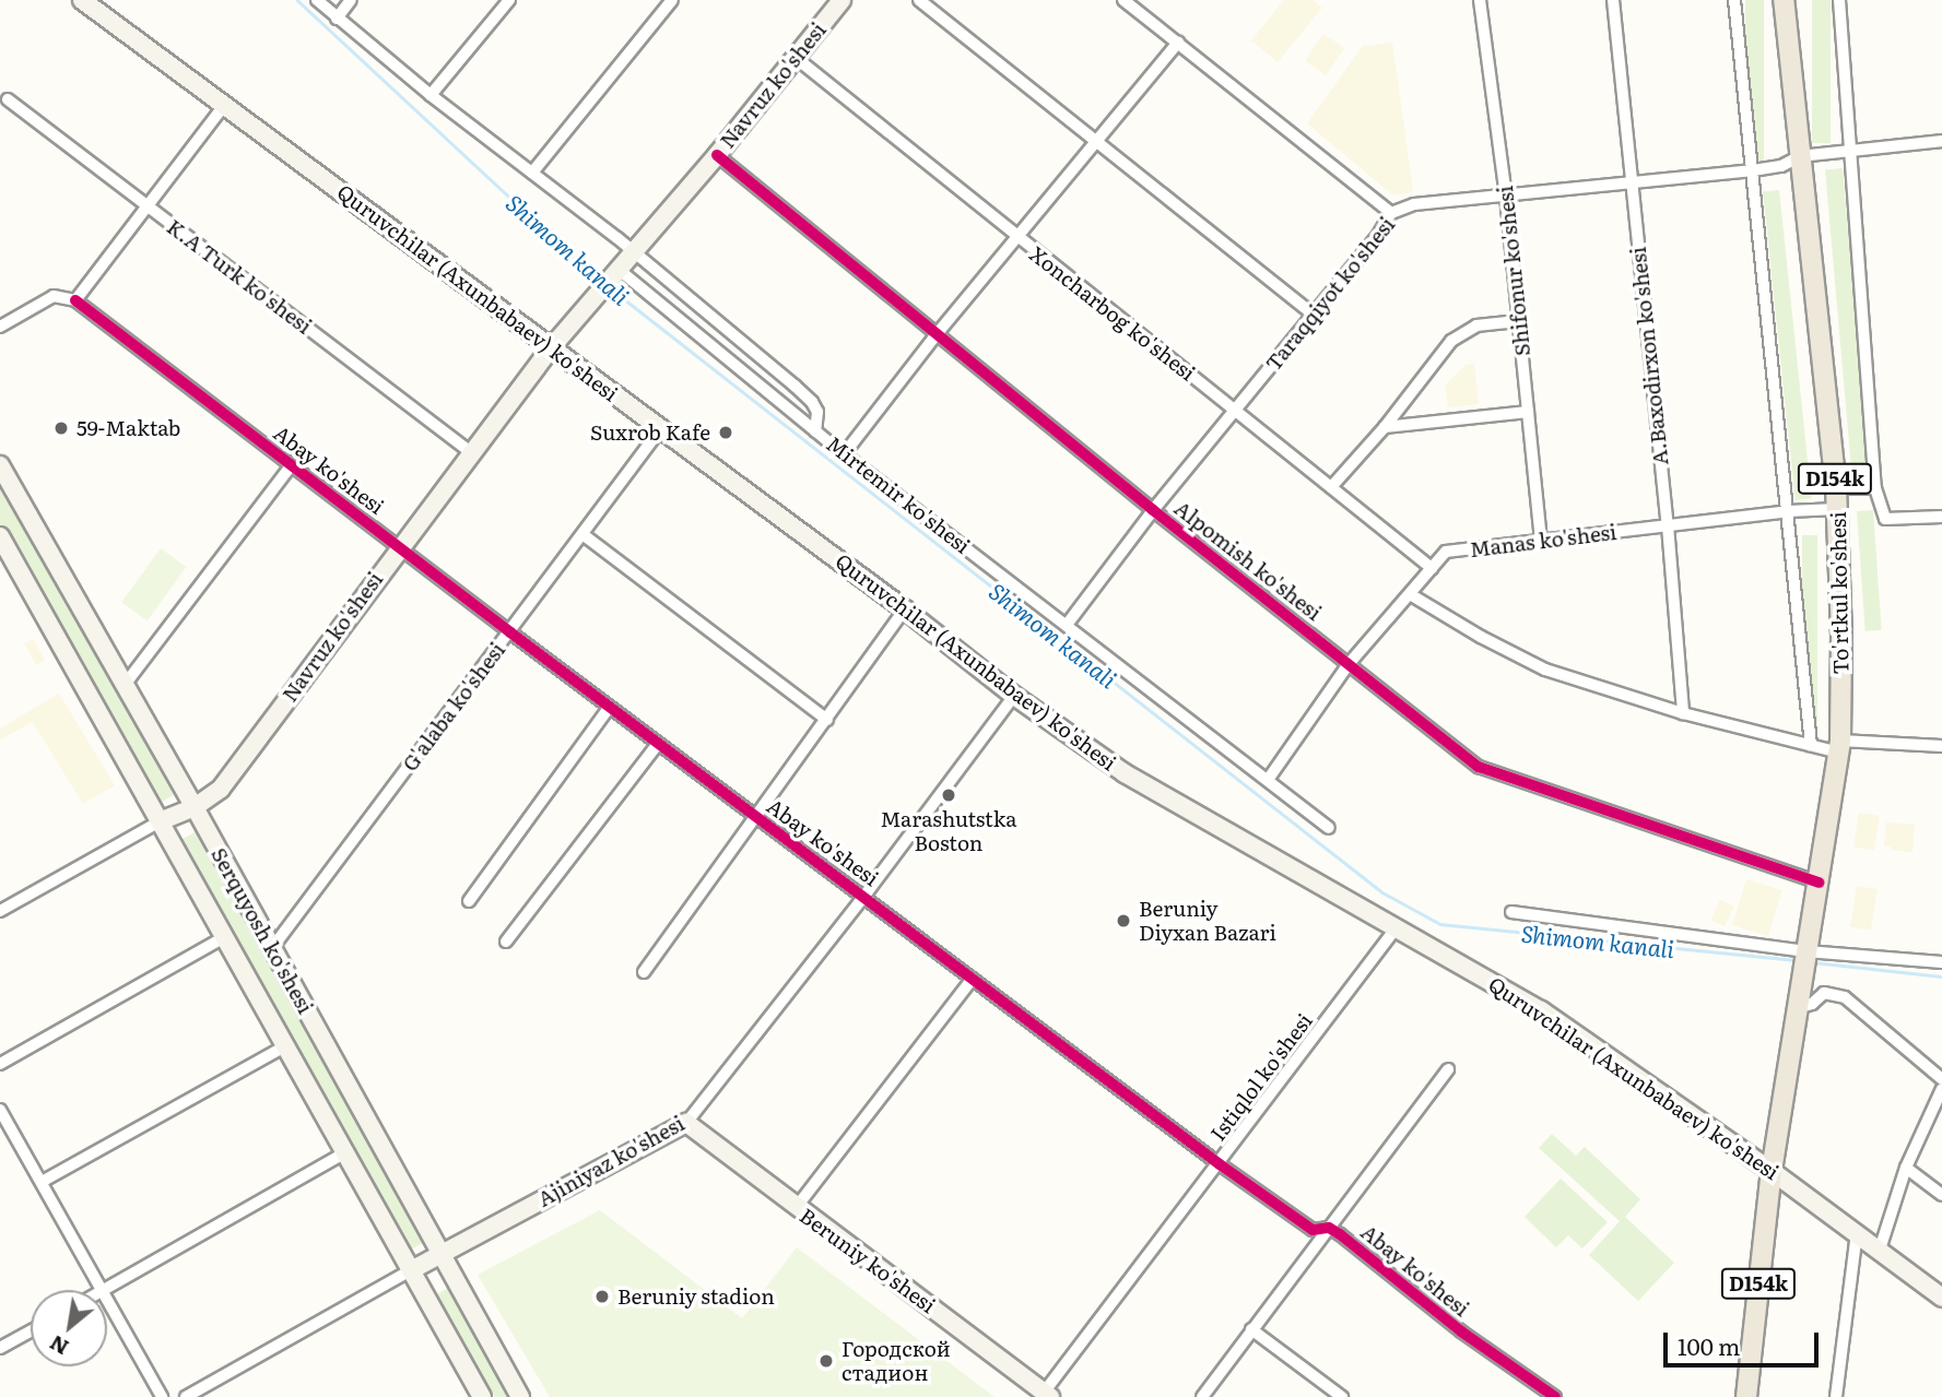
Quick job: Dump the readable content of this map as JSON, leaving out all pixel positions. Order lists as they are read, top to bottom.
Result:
{
  "streets": {
    "main road": ["D154k", "To'rtkul ko'shesi"],
    "street": [
      "Navruz ko'shesi",
      "Shifonur ko'shesi",
      "K.A Turk ko'shesi",
      "Quruvchilar (Axunbabaev) ko'shesi",
      "Taraqqiyot ko'shesi",
      "Xoncharbog ko'shesi",
      "A.Baxodirxon ko'shesi",
      "Abay ko'shesi",
      "Mirtemir ko'shesi",
      "Manas ko'shesi",
      "Alpomish ko'shesi",
      "G'alaba ko'shesi",
      "Serquyosh ko'shesi",
      "Istiqlol ko'shesi",
      "Ajiniyaz ko'shesi",
      "Beruniy ko'shesi"
    ]
  },
  "crossings": [
    ["Navruz ko'shesi", "K.A Turk ko'shesi"],
    ["Navruz ko'shesi", "Quruvchilar (Axunbabaev) ko'shesi"],
    ["Navruz ko'shesi", "Xoncharbog ko'shesi"],
    ["Navruz ko'shesi", "Abay ko'shesi"],
    ["Navruz ko'shesi", "Mirtemir ko'shesi"],
    ["Navruz ko'shesi", "Alpomish ko'shesi"],
    ["Navruz ko'shesi", "Serquyosh ko'shesi"],
    ["Shifonur ko'shesi", "Taraqqiyot ko'shesi"],
    ["Shifonur ko'shesi", "Manas ko'shesi"],
    ["Quruvchilar (Axunbabaev) ko'shesi", "To'rtkul ko'shesi"],
    ["Quruvchilar (Axunbabaev) ko'shesi", "G'alaba ko'shesi"],
    ["Quruvchilar (Axunbabaev) ko'shesi", "Istiqlol ko'shesi"],
    ["Quruvchilar (Axunbabaev) ko'shesi", "Ajiniyaz ko'shesi"],
    ["Taraqqiyot ko'shesi", "Xoncharbog ko'shesi"],
    ["Taraqqiyot ko'shesi", "A.Baxodirxon ko'shesi"],
    ["Taraqqiyot ko'shesi", "Mirtemir ko'shesi"],
    ["Taraqqiyot ko'shesi", "Alpomish ko'shesi"],
    ["Taraqqiyot ko'shesi", "To'rtkul ko'shesi"],
    ["Xoncharbog ko'shesi", "Manas ko'shesi"],
    ["A.Baxodirxon ko'shesi", "Manas ko'shesi"],
    ["Abay ko'shesi", "G'alaba ko'shesi"],
    ["Abay ko'shesi", "Istiqlol ko'shesi"],
    ["Abay ko'shesi", "Ajiniyaz ko'shesi"],
    ["Mirtemir ko'shesi", "Manas ko'shesi"],
    ["Manas ko'shesi", "Alpomish ko'shesi"],
    ["Manas ko'shesi", "To'rtkul ko'shesi"],
    ["Alpomish ko'shesi", "To'rtkul ko'shesi"],
    ["G'alaba ko'shesi", "Serquyosh ko'shesi"],
    ["Serquyosh ko'shesi", "Ajiniyaz ko'shesi"],
    ["Istiqlol ko'shesi", "Beruniy ko'shesi"],
    ["Ajiniyaz ko'shesi", "Beruniy ko'shesi"]
  ],
  "water": ["Shimom kanali"],
  "places": [
    "59-Maktab",
    "Suxrob Kafe",
    "Marashutstka Boston",
    "Beruniy Diyxan Bazari",
    "Beruniy stadion",
    "Городской стадион"
  ],
  "scale_bar": "100 m",
  "north": "bottom left"
}
